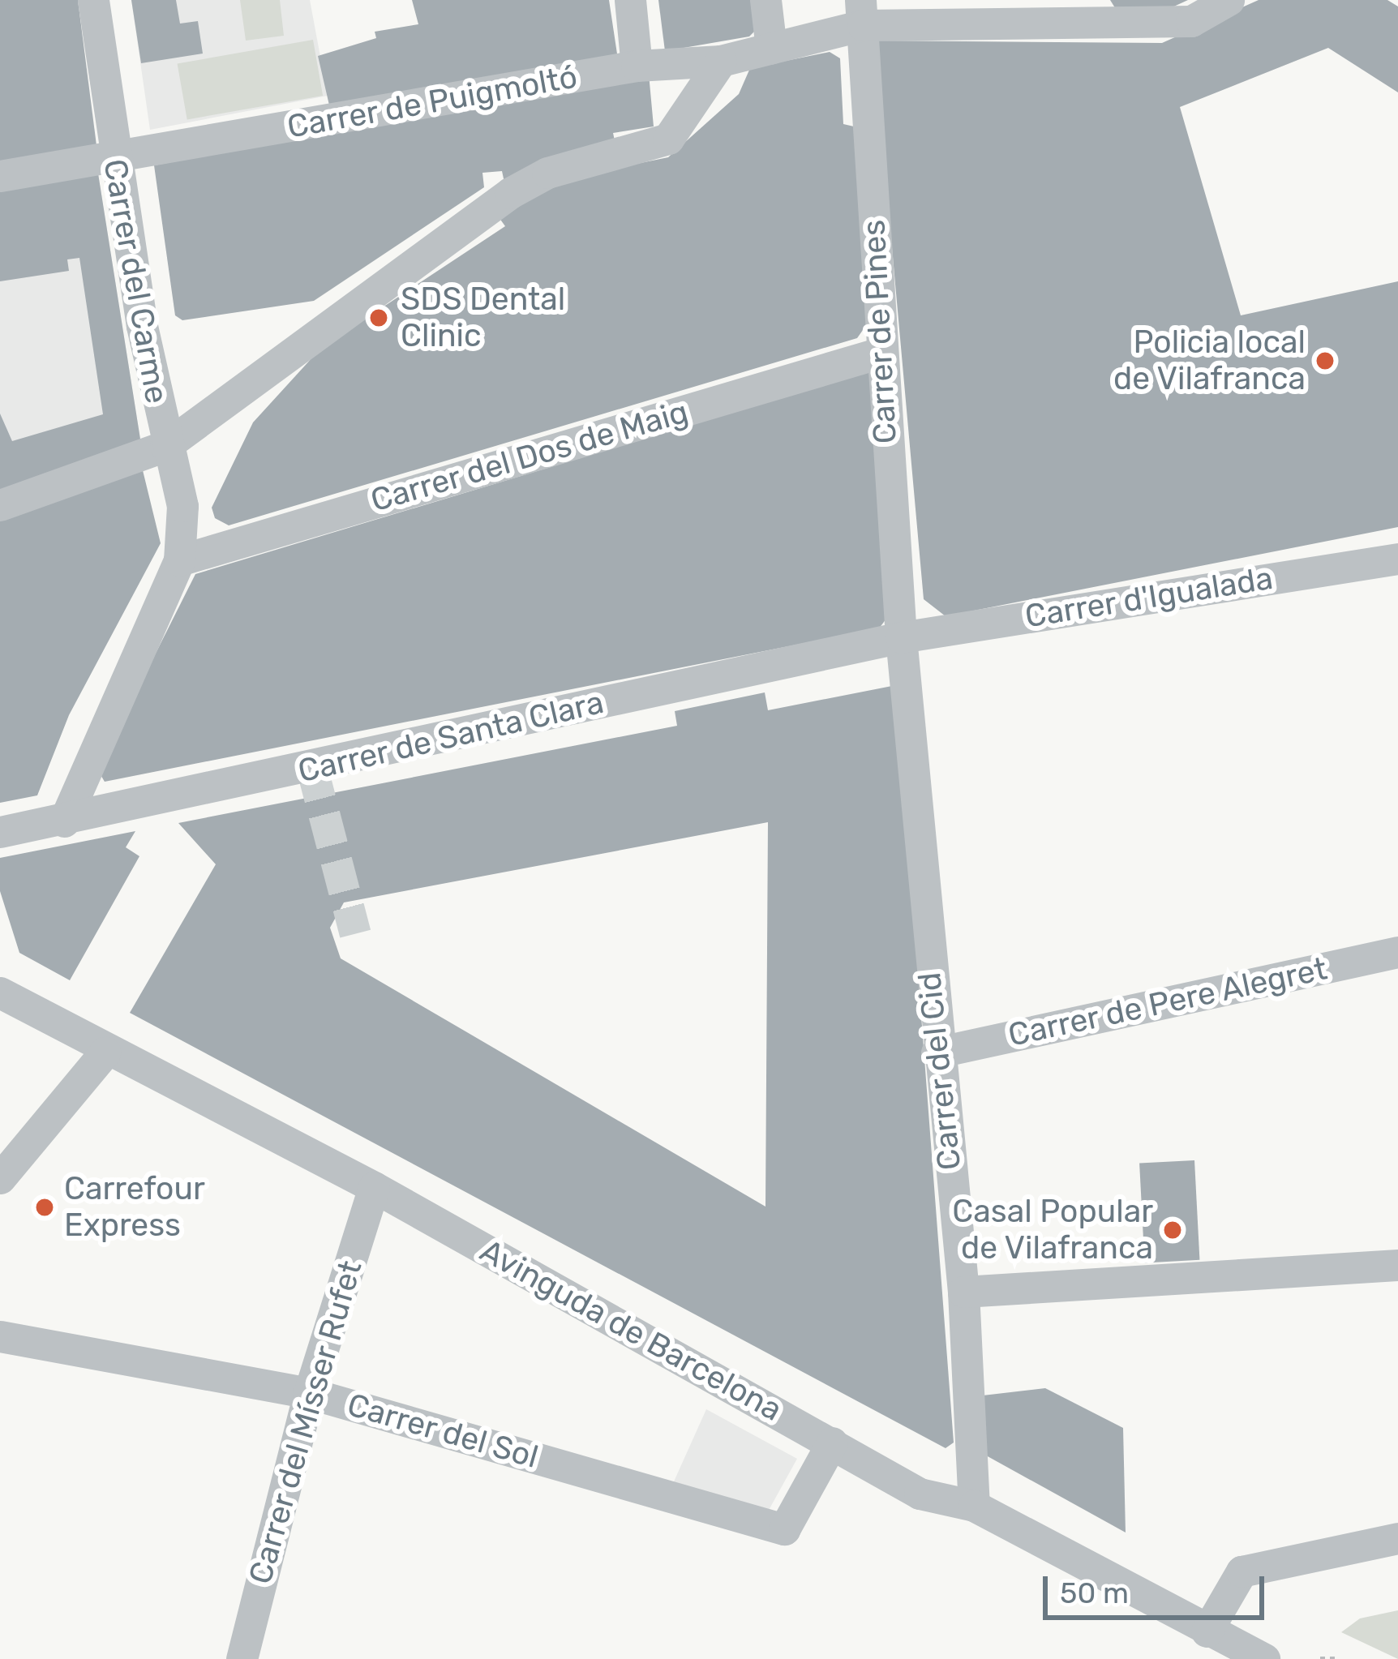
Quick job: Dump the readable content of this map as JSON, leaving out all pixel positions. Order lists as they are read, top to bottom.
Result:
{
  "streets": {
    "street": [
      "Carrer de Puigmoltó",
      "Carrer del Carme",
      "Carrer de Pines",
      "Carrer del Dos de Maig",
      "Carrer d'Igualada",
      "Carrer de Santa Clara",
      "Carrer de Pere Alegret",
      "Carrer del Cid",
      "Avinguda de Barcelona",
      "Carrer del Mísser Rufet",
      "Carrer del Sol"
    ]
  },
  "crossings": [
    ["Carrer de Puigmoltó", "Carrer del Carme"],
    ["Carrer de Puigmoltó", "Carrer de Pines"],
    ["Carrer del Carme", "Carrer del Dos de Maig"],
    ["Carrer de Pines", "Carrer del Dos de Maig"],
    ["Carrer de Pines", "Carrer d'Igualada"],
    ["Carrer de Pines", "Carrer de Santa Clara"],
    ["Carrer de Pines", "Carrer del Cid"],
    ["Carrer d'Igualada", "Carrer de Santa Clara"],
    ["Carrer d'Igualada", "Carrer del Cid"],
    ["Carrer de Santa Clara", "Carrer del Cid"],
    ["Carrer de Pere Alegret", "Carrer del Cid"],
    ["Carrer del Cid", "Avinguda de Barcelona"],
    ["Avinguda de Barcelona", "Carrer del Mísser Rufet"],
    ["Avinguda de Barcelona", "Carrer del Sol"],
    ["Carrer del Mísser Rufet", "Carrer del Sol"]
  ],
  "places": [
    "SDS Dental Clinic",
    "Policia local de Vilafranca",
    "Carrefour Express",
    "Casal Popular de Vilafranca"
  ],
  "scale_bar": "50 m"
}
